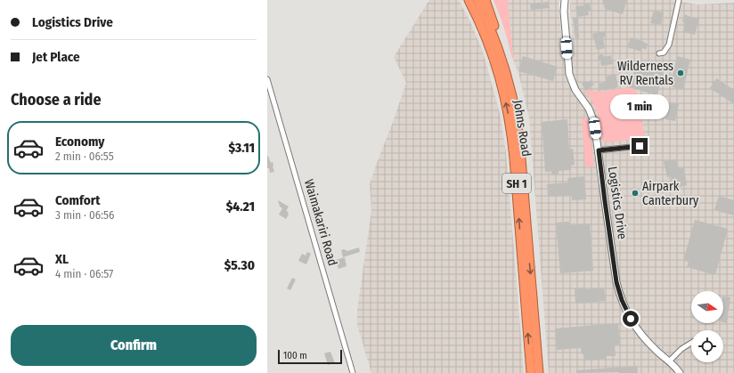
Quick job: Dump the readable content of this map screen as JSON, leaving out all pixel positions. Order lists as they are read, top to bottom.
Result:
{
  "streets": {
    "highway": ["Johns Road", "SH 1"],
    "street": ["Logistics Drive", "Waimakariri Road"]
  },
  "places": ["Wilderness RV Rentals", "Airpark Canterbury"],
  "scale_bar": "100 m",
  "north": "right",
  "page": {
    "banner": ["Logistics Drive", "Jet Place"],
    "heading": "Choose a ride",
    "bubble": "1 min",
    "list": [
      {
        "name": "Economy",
        "note": "2 min · 06:55",
        "value": "$3.11"
      },
      {
        "name": "Comfort",
        "note": "3 min · 06:56",
        "value": "$4.21"
      },
      {
        "name": "XL",
        "note": "4 min · 06:57",
        "value": "$5.30"
      }
    ],
    "buttons": "Confirm",
    "scale": "100 m"
  }
}
